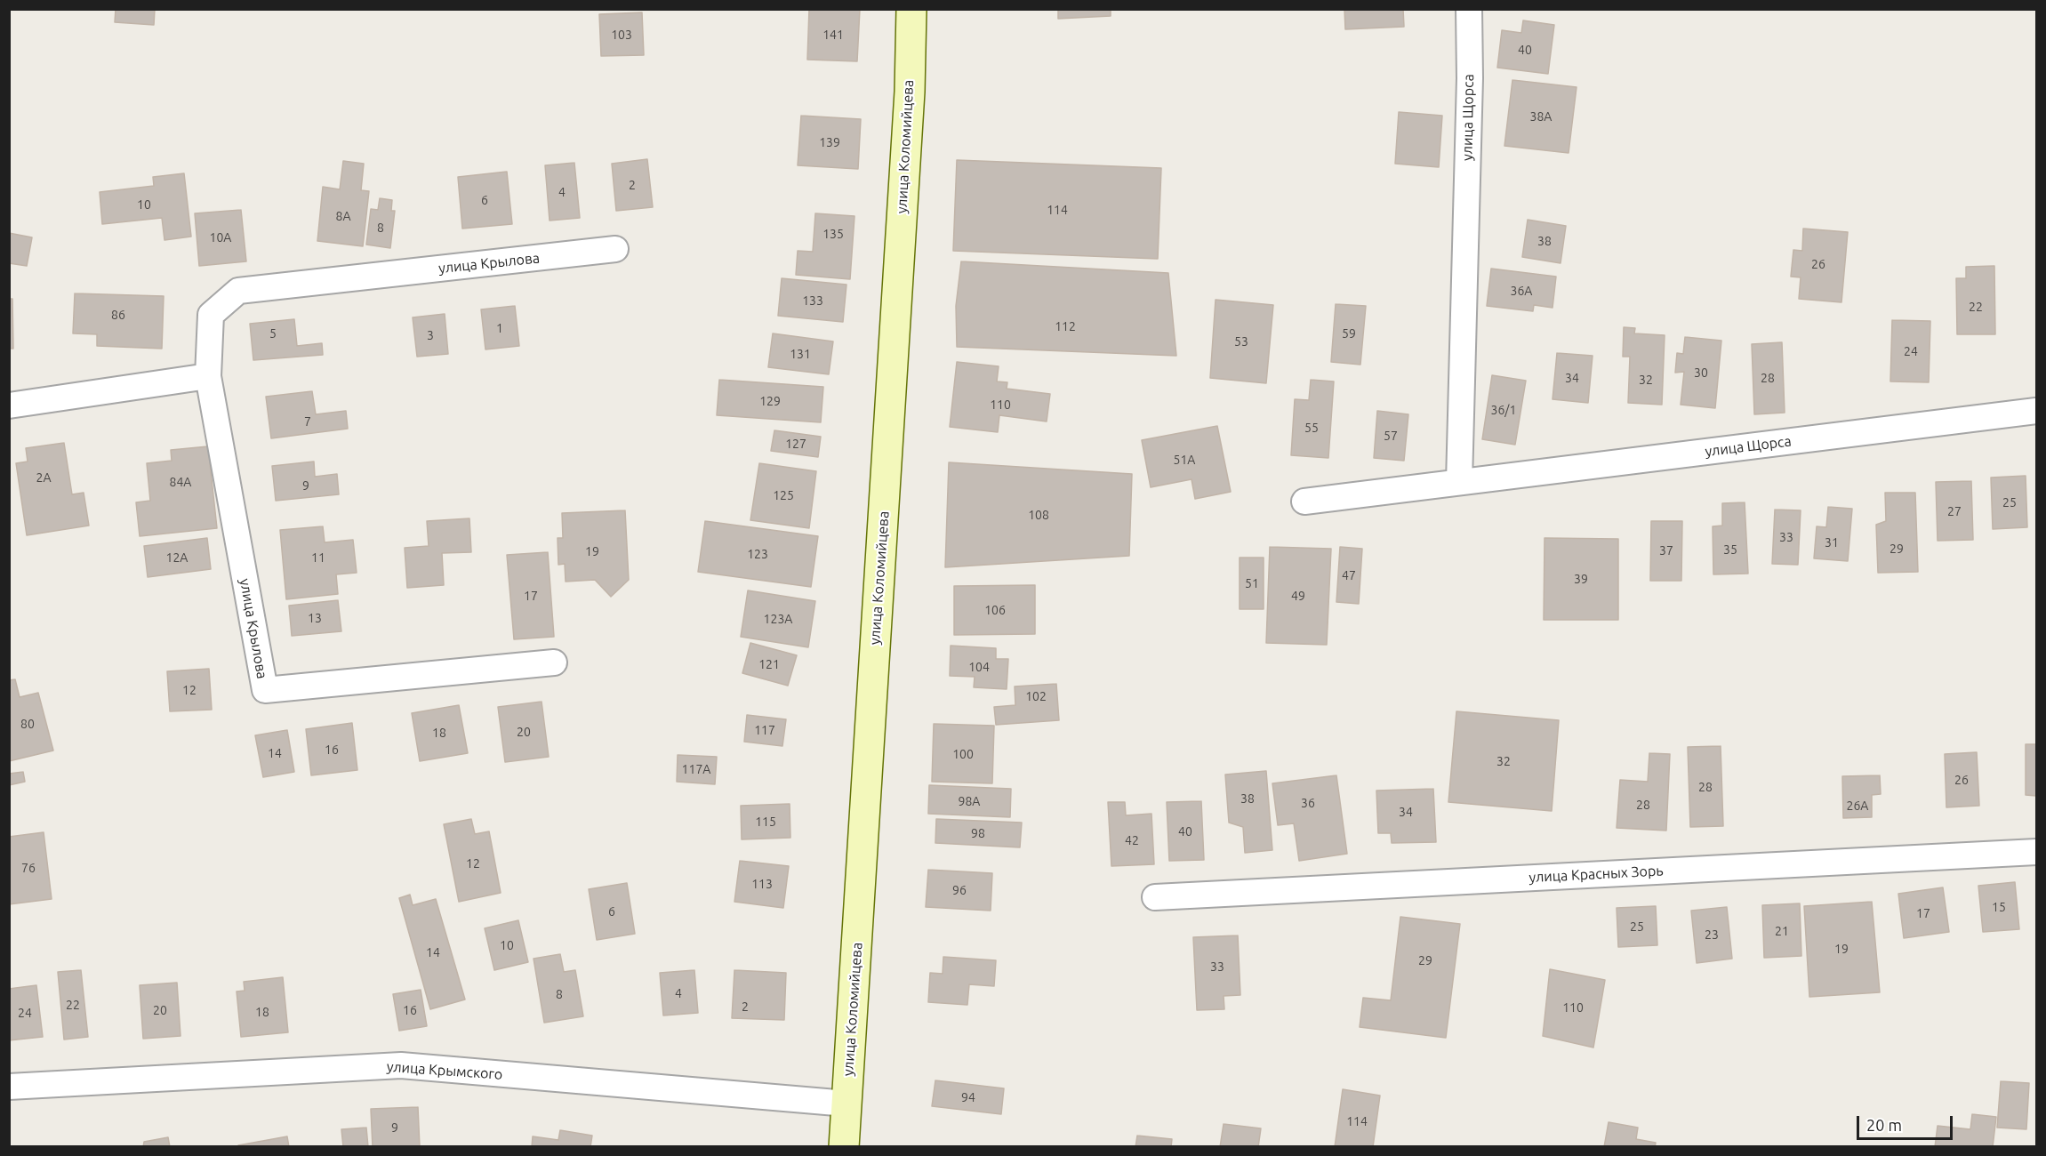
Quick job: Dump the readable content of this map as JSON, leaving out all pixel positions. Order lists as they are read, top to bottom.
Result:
{
  "streets": {
    "main road": ["улица Коломийцева"],
    "street": [
      "улица Щорса",
      "улица Крылова",
      "улица Красных Зорь",
      "улица Крымского"
    ]
  },
  "crossings": [
    ["улица Коломийцева", "улица Крымского"]
  ],
  "house_numbers": [
    "103",
    "141",
    "40",
    "38А",
    "139",
    "2",
    "4",
    "6",
    "10",
    "114",
    "8А",
    "8",
    "135",
    "10А",
    "38",
    "26",
    "36А",
    "133",
    "22",
    "86",
    "112",
    "1",
    "5",
    "59",
    "3",
    "53",
    "24",
    "131",
    "30",
    "34",
    "28",
    "32",
    "129",
    "110",
    "36/1",
    "7",
    "55",
    "57",
    "127",
    "51А",
    "2А",
    "84А",
    "9",
    "125",
    "25",
    "27",
    "108",
    "33",
    "31",
    "29",
    "35",
    "37",
    "19",
    "123",
    "12А",
    "11",
    "47",
    "39",
    "51",
    "17",
    "49",
    "106",
    "13",
    "123А",
    "121",
    "104",
    "12",
    "102",
    "80",
    "117",
    "20",
    "18",
    "16",
    "14",
    "100",
    "32",
    "117А",
    "26",
    "28",
    "38",
    "98А",
    "36",
    "28",
    "26А",
    "34",
    "115",
    "40",
    "98",
    "42",
    "12",
    "76",
    "113",
    "96",
    "15",
    "6",
    "17",
    "25",
    "21",
    "23",
    "10",
    "19",
    "14",
    "29",
    "33",
    "4",
    "8",
    "22",
    "2",
    "110",
    "20",
    "16",
    "18",
    "24",
    "94",
    "114",
    "9"
  ],
  "scale_bar": "20 m"
}
